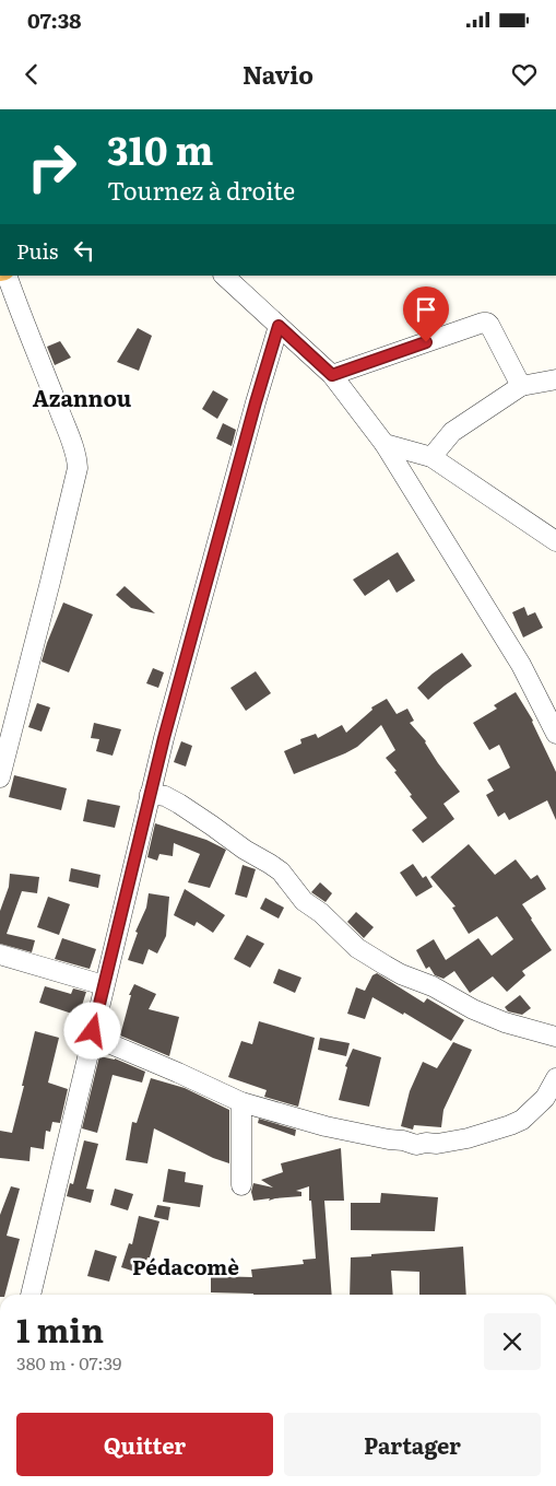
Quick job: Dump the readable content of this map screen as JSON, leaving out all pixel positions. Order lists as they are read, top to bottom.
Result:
{
  "districts": ["Azannou", "Pédacomè"],
  "page": {
    "status": "07:38",
    "header": "Navio",
    "turn": ["310 m", "Tournez à droite"],
    "then": "Puis",
    "heading": ["1 min", "380 m · 07:39"],
    "buttons": ["Quitter", "Partager"]
  }
}
